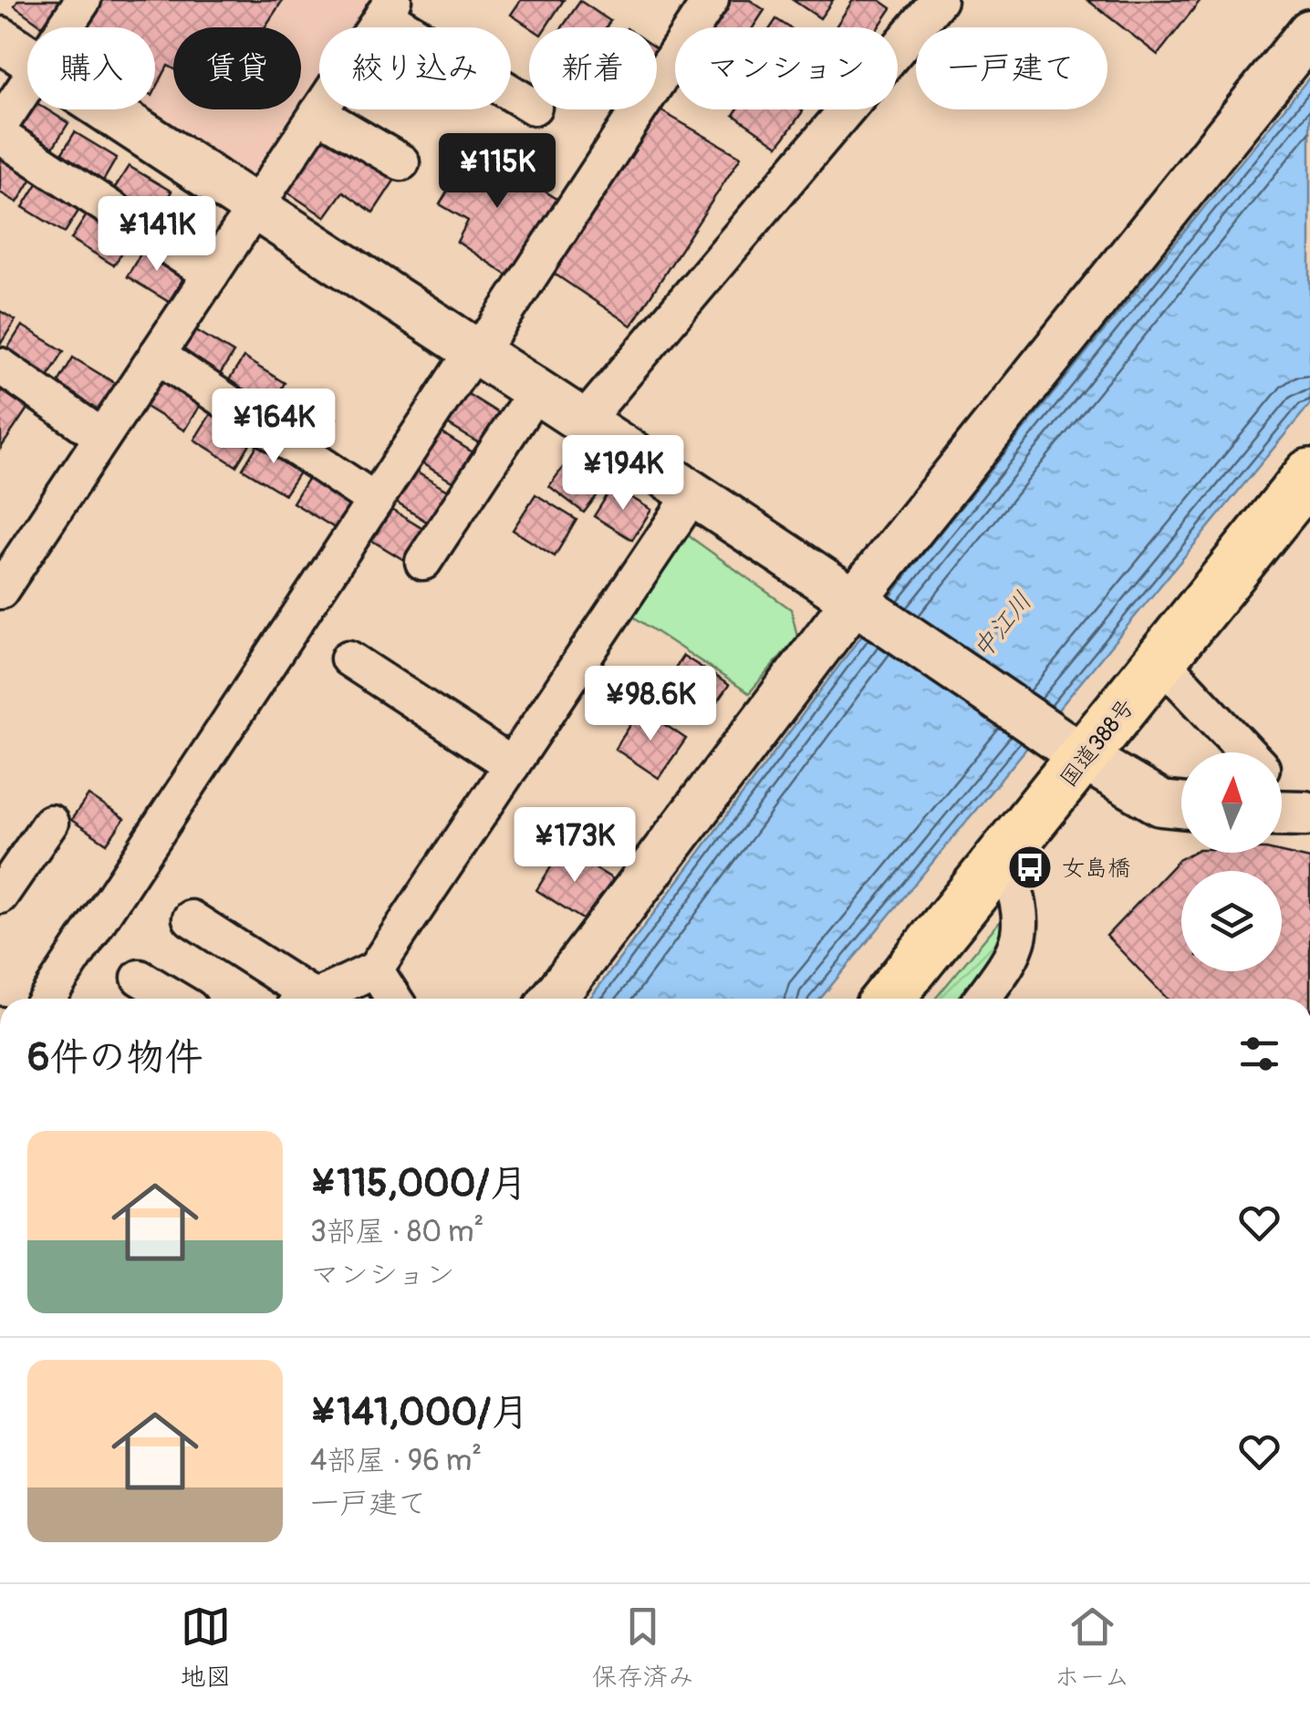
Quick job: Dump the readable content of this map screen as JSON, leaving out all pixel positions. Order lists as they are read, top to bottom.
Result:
{
  "streets": {
    "highway": ["国道388号"]
  },
  "water": ["中江川"],
  "places": {
    "bus stop": ["女島橋"]
  },
  "north": "top",
  "page": {
    "chip": [
      "購入",
      "賃貸",
      "絞り込み",
      "新着",
      "マンション",
      "一戸建て"
    ],
    "price": [
      "¥115K",
      "¥141K",
      "¥164K",
      "¥194K",
      "¥98.6K",
      "¥173K"
    ],
    "heading": "6件の物件",
    "list": [
      {
        "name": "¥115,000/月",
        "note": "3部屋 · 80 m² · マンション"
      },
      {
        "name": "¥141,000/月",
        "note": "4部屋 · 96 m² · 一戸建て"
      }
    ],
    "tabs": ["地図", "保存済み", "ホーム"]
  }
}
